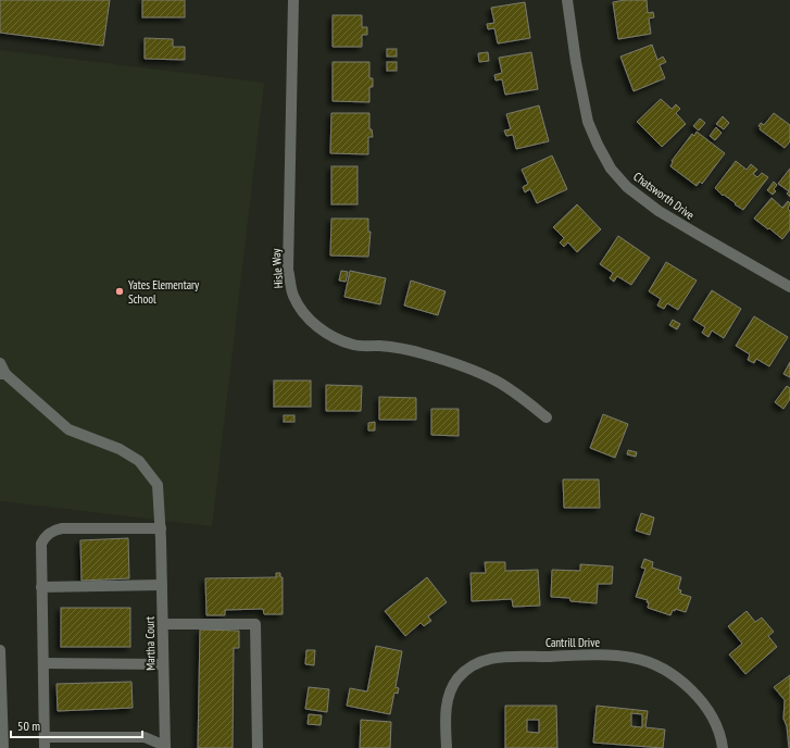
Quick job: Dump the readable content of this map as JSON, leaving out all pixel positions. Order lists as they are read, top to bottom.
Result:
{
  "streets": {
    "street": [
      "Chatsworth Drive",
      "Hisle Way",
      "Cantrill Drive",
      "Martha Court"
    ]
  },
  "places": ["Yates Elementary School"],
  "scale_bar": "50 m"
}
